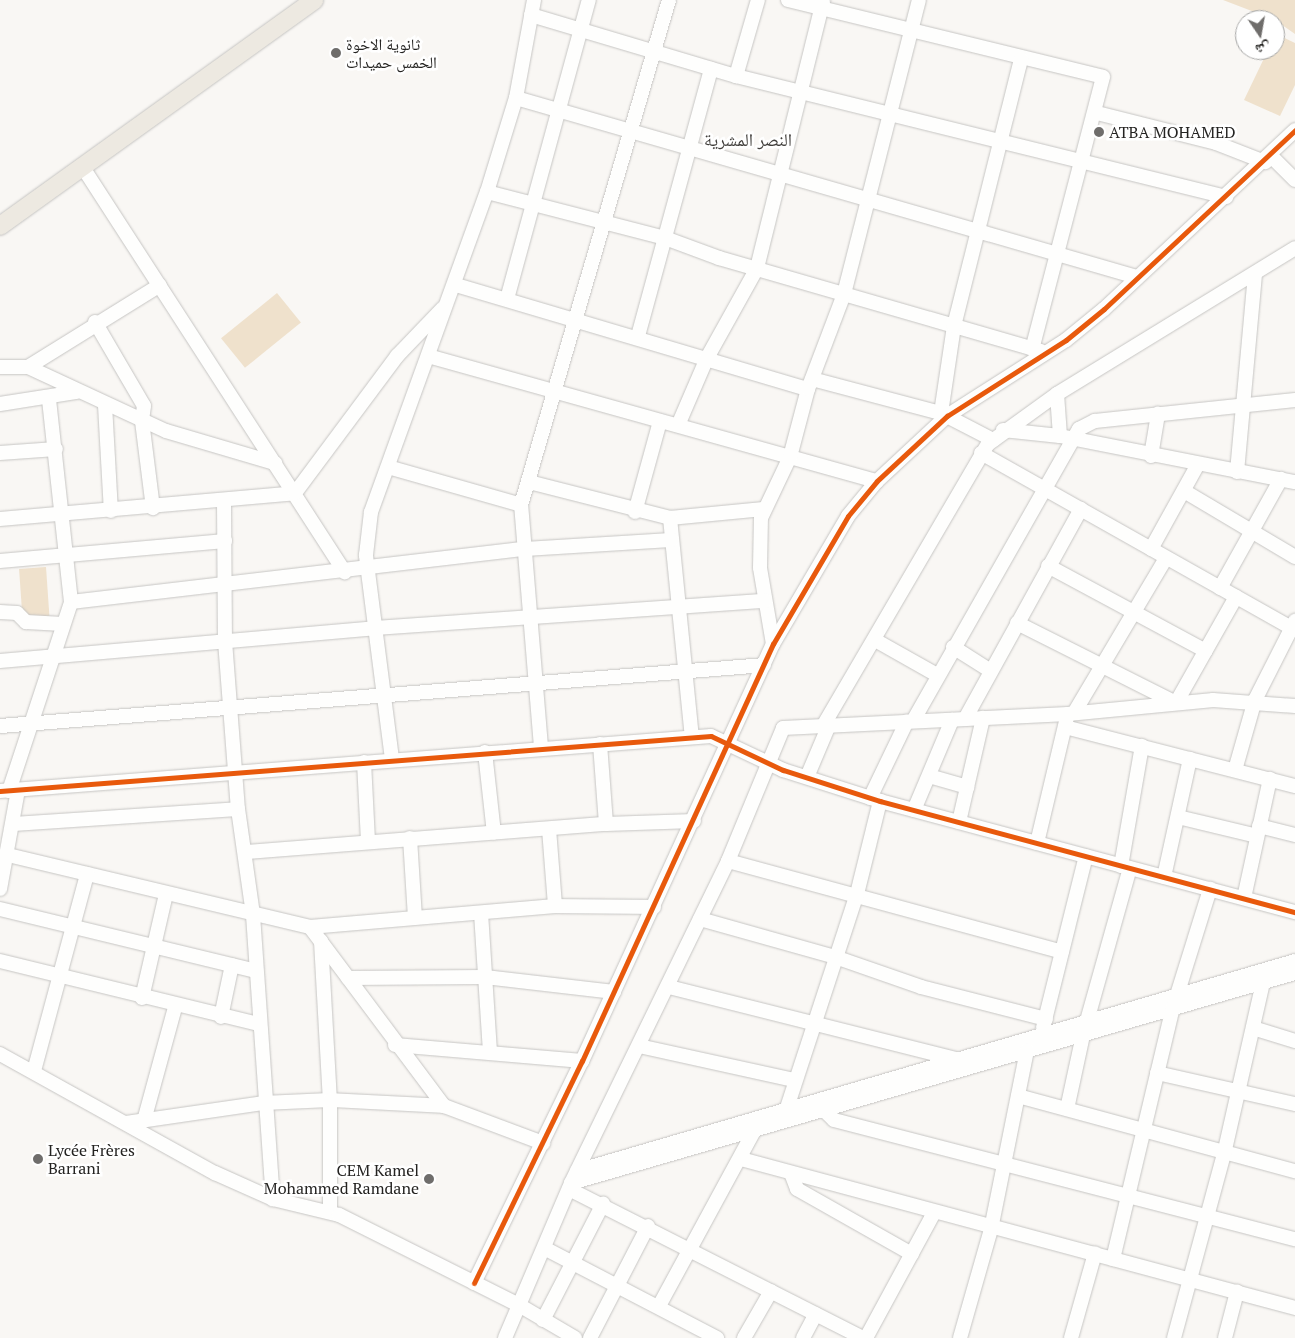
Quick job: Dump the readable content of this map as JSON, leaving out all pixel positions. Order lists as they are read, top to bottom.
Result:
{
  "districts": ["النصر المشرية"],
  "places": [
    "ثانوية الاخوة الخمس حميدات",
    "ATBA MOHAMED",
    "Lycée Frères Barrani",
    "CEM Kamel Mohammed Ramdane"
  ],
  "north": "bottom"
}
